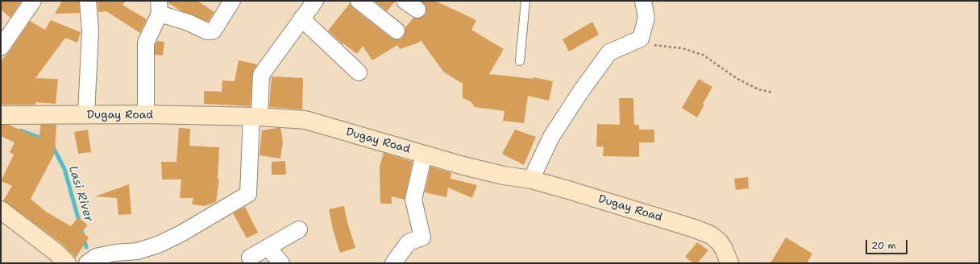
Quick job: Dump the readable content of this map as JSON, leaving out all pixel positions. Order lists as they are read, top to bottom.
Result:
{
  "streets": {
    "street": ["Dugay Road"]
  },
  "water": ["Lasi River"],
  "scale_bar": "20 m"
}
